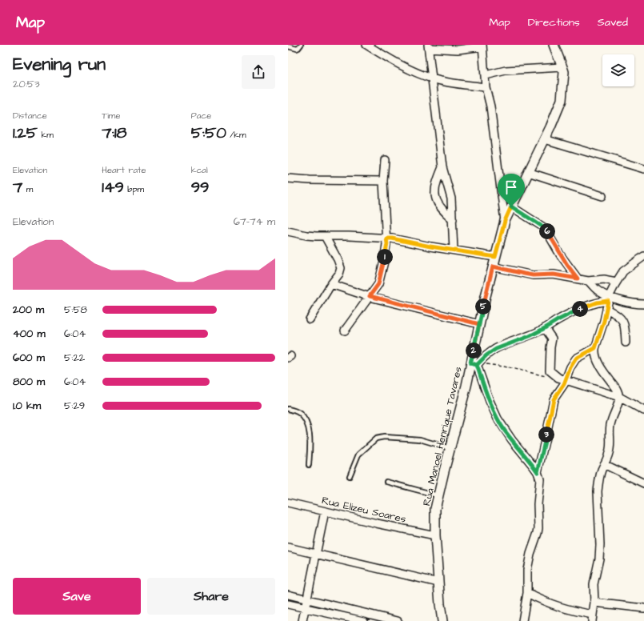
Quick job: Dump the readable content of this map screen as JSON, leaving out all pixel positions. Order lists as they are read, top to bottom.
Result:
{
  "streets": {
    "street": ["Rua Manoel Henrique Tavares", "Rua Elizeu Soares"]
  },
  "crossings": [
    ["Rua Manoel Henrique Tavares", "Rua Elizeu Soares"]
  ],
  "page": {
    "header": "Map",
    "nav": ["Map", "Directions", "Saved"],
    "heading": ["Evening run", "20:53"],
    "stats": [
      ["Distance", "1.25 km"],
      ["Time", "7:18"],
      ["Pace", "5:50 /km"],
      ["Elevation", "7 m"],
      ["Heart rate", "149 bpm"],
      ["kcal", "99"]
    ],
    "chart": ["Elevation", "67–74 m"],
    "pins": [
      "6",
      "1",
      "5",
      "4",
      "2",
      "3"
    ],
    "list": [
      {
        "name": "200 m",
        "note": "5:58"
      },
      {
        "name": "400 m",
        "note": "6:04"
      },
      {
        "name": "600 m",
        "note": "5:22"
      },
      {
        "name": "800 m",
        "note": "6:04"
      },
      {
        "name": "1.0 km",
        "note": "5:29"
      }
    ],
    "buttons": ["Save", "Share"]
  }
}
